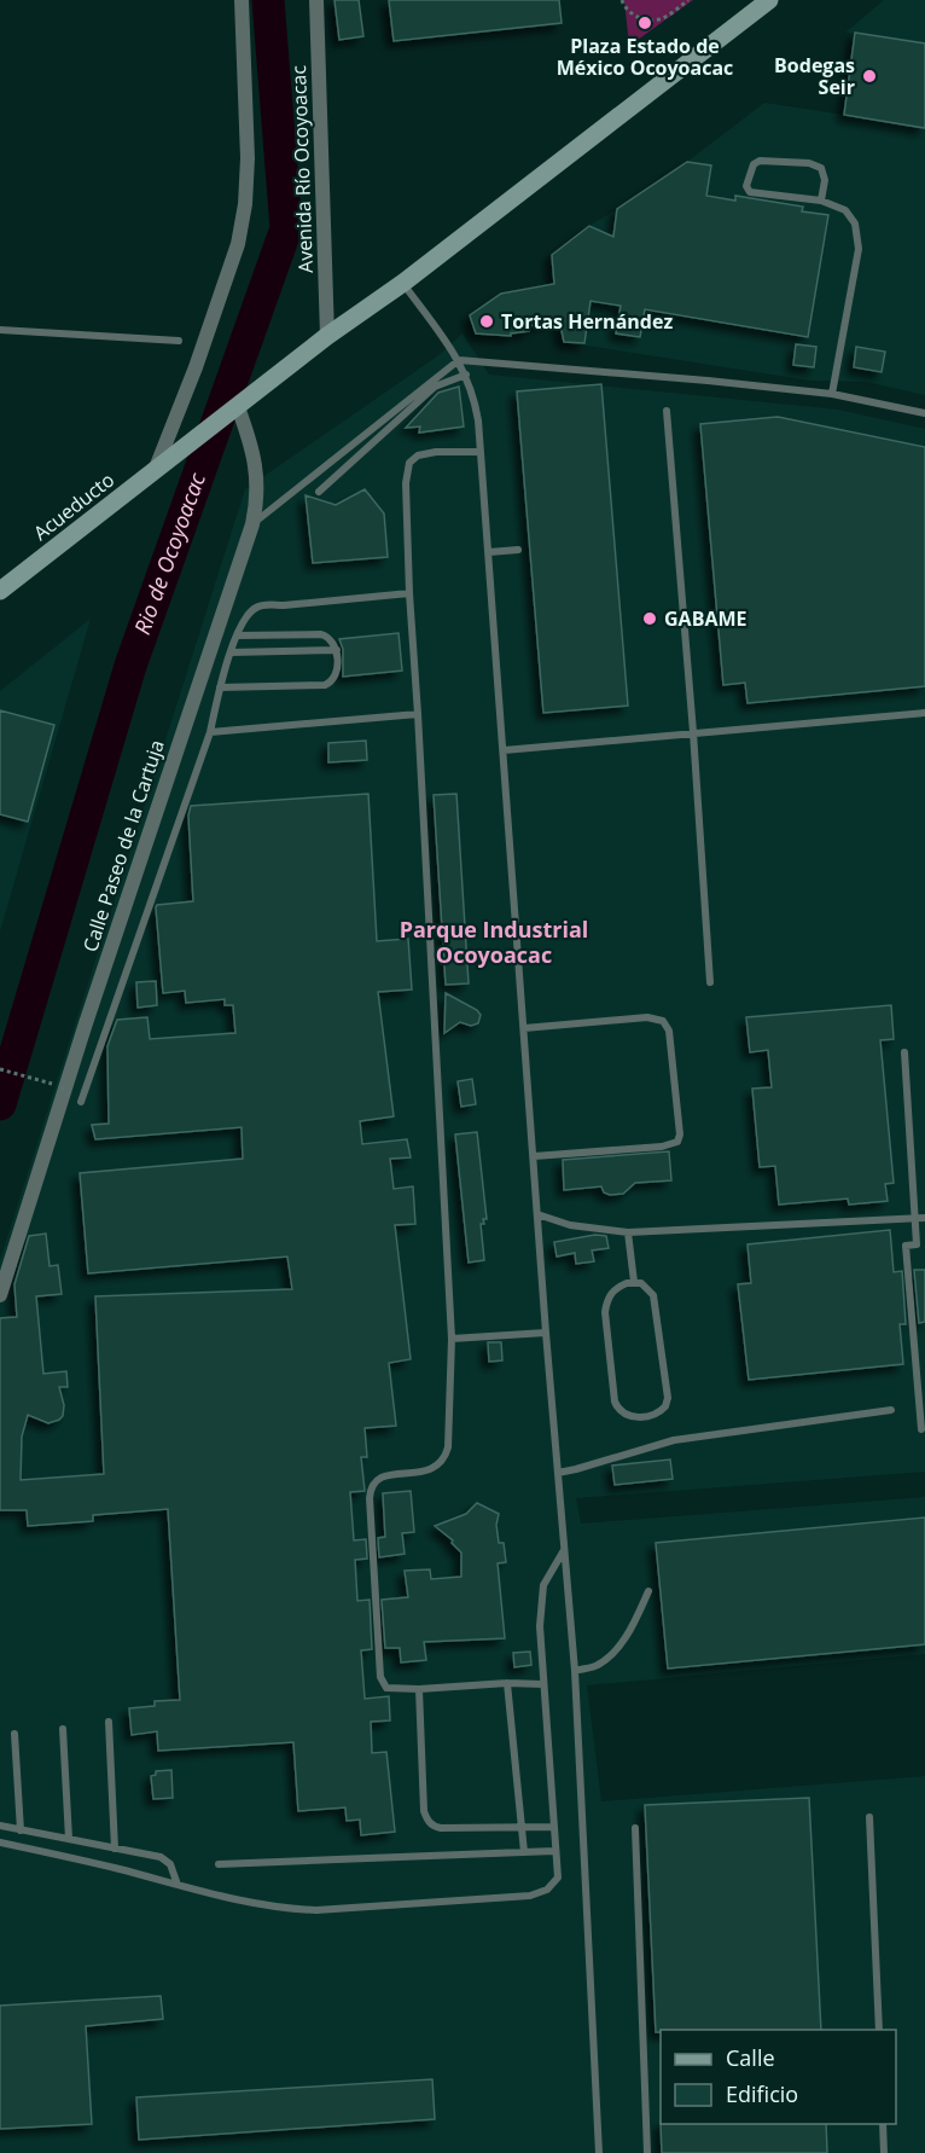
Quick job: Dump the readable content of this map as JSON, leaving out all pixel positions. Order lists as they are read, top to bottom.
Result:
{
  "streets": {
    "main road": ["Acueducto"],
    "street": ["Avenida Río Ocoyoacac", "Calle Paseo de la Cartuja"]
  },
  "crossings": [
    ["Avenida Río Ocoyoacac", "Acueducto"],
    ["Acueducto", "Calle Paseo de la Cartuja"]
  ],
  "districts": ["Parque Industrial Ocoyoacac"],
  "water": ["Rio de Ocoyoacac"],
  "places": [
    "Plaza Estado de México Ocoyoacac",
    "Bodegas Seir",
    "Tortas Hernández",
    "GABAME"
  ],
  "legend": ["Calle", "Edificio"]
}
